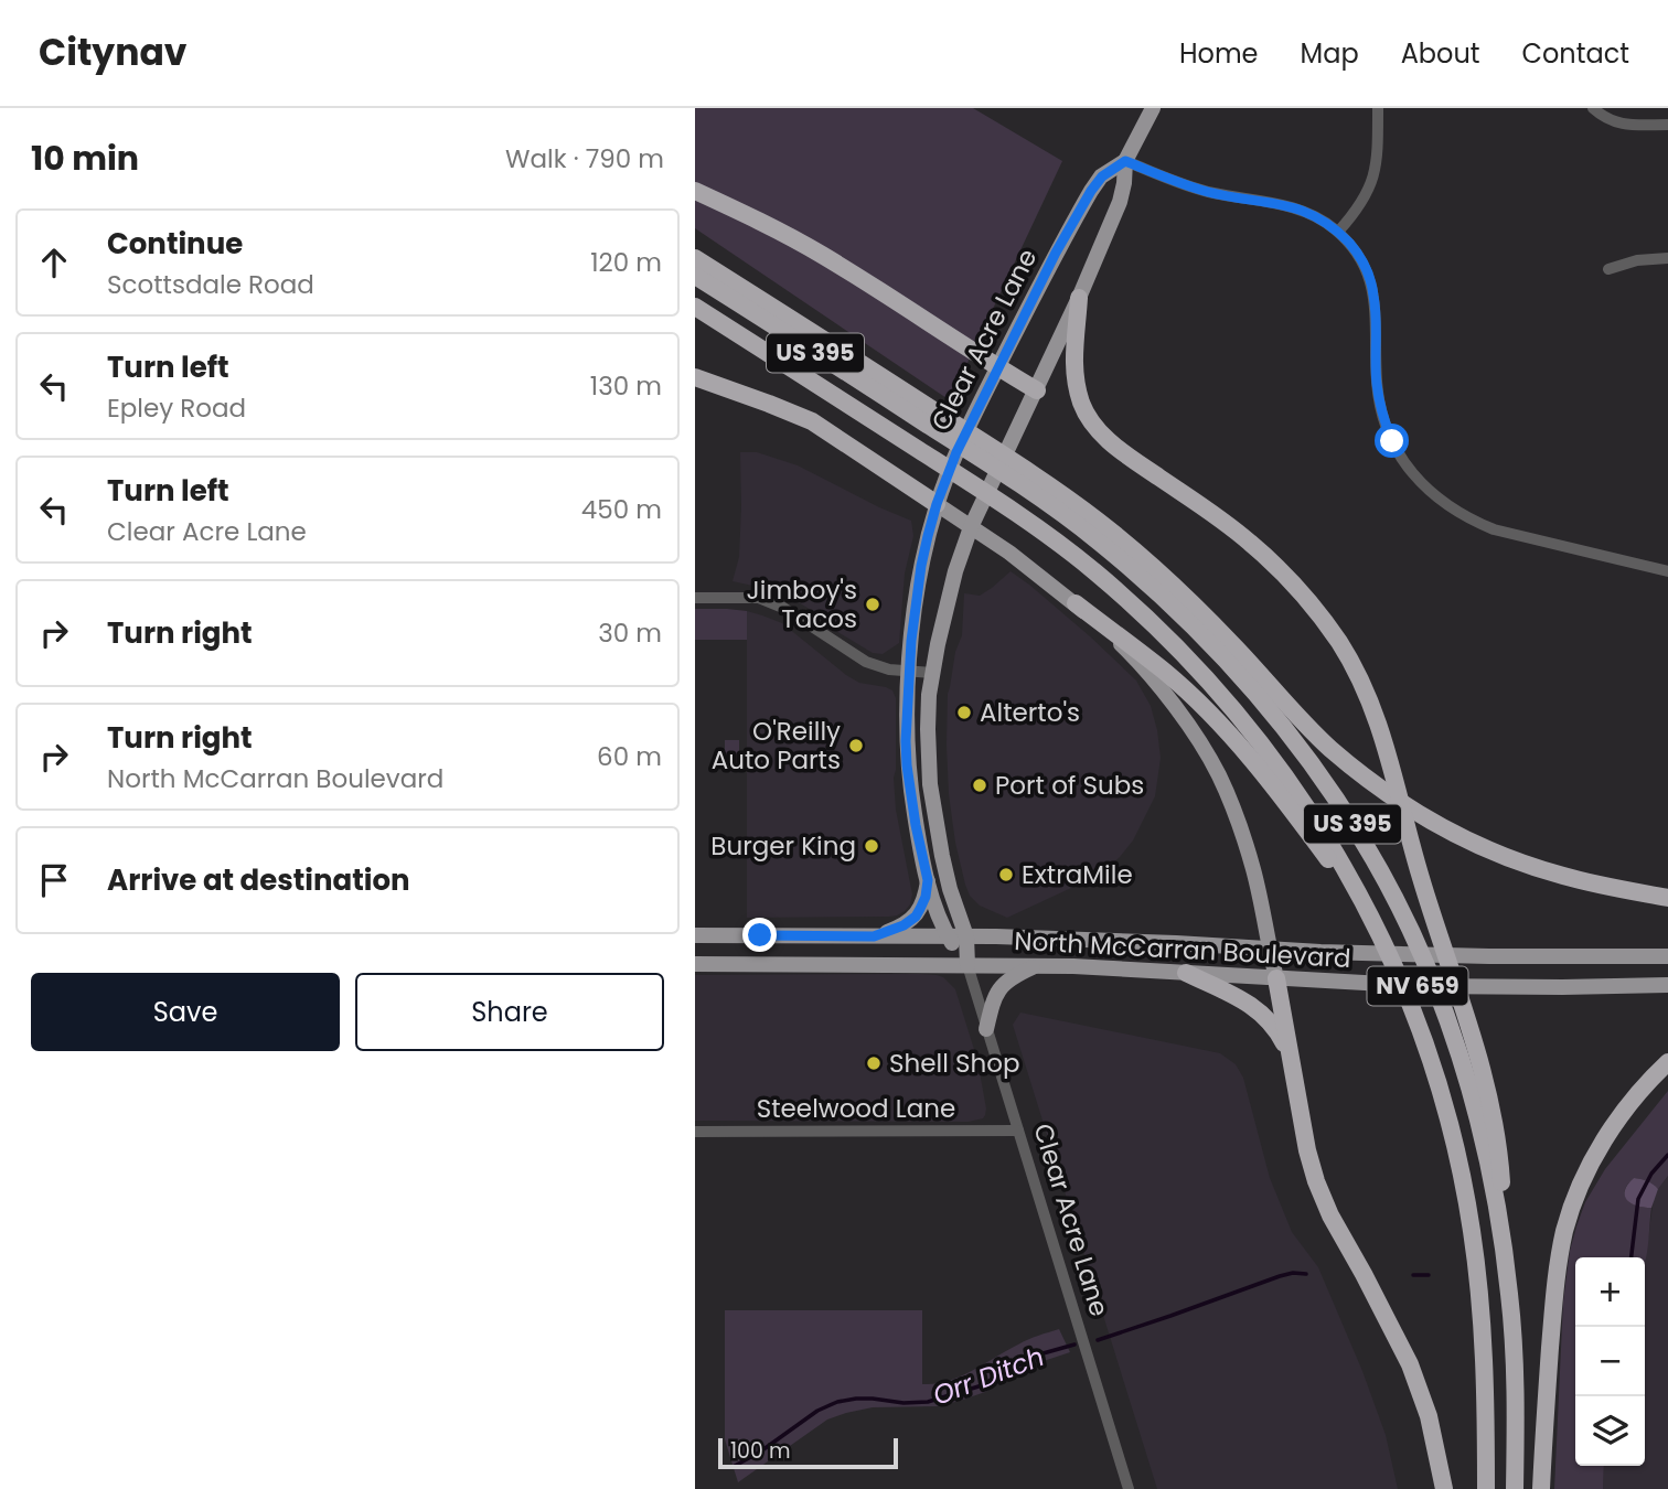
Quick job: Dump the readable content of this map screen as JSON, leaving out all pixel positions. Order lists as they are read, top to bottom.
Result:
{
  "streets": {
    "highway": ["US 395"],
    "main road": ["Clear Acre Lane", "North McCarran Boulevard", "NV 659"],
    "street": ["Steelwood Lane"]
  },
  "crossings": [
    ["Clear Acre Lane", "North McCarran Boulevard"],
    ["Clear Acre Lane", "Steelwood Lane"]
  ],
  "water": ["Orr Ditch"],
  "places": [
    "Jimboy's Tacos",
    "Alterto's",
    "O'Reilly Auto Parts",
    "Port of Subs",
    "Burger King",
    "ExtraMile",
    "Shell Shop"
  ],
  "scale_bar": "100 m",
  "page": {
    "header": "Citynav",
    "nav": [
      "Home",
      "Map",
      "About",
      "Contact"
    ],
    "heading": ["10 min", "Walk · 790 m"],
    "list": [
      ["Continue", "Scottsdale Road", "120 m"],
      ["Turn left", "Epley Road", "130 m"],
      ["Turn left", "Clear Acre Lane", "450 m"],
      ["Turn right", "30 m"],
      ["Turn right", "North McCarran Boulevard", "60 m"],
      "Arrive at destination"
    ],
    "buttons": ["Save", "Share"],
    "map_buttons": ["+", "−"],
    "scale": "100 m"
  }
}
